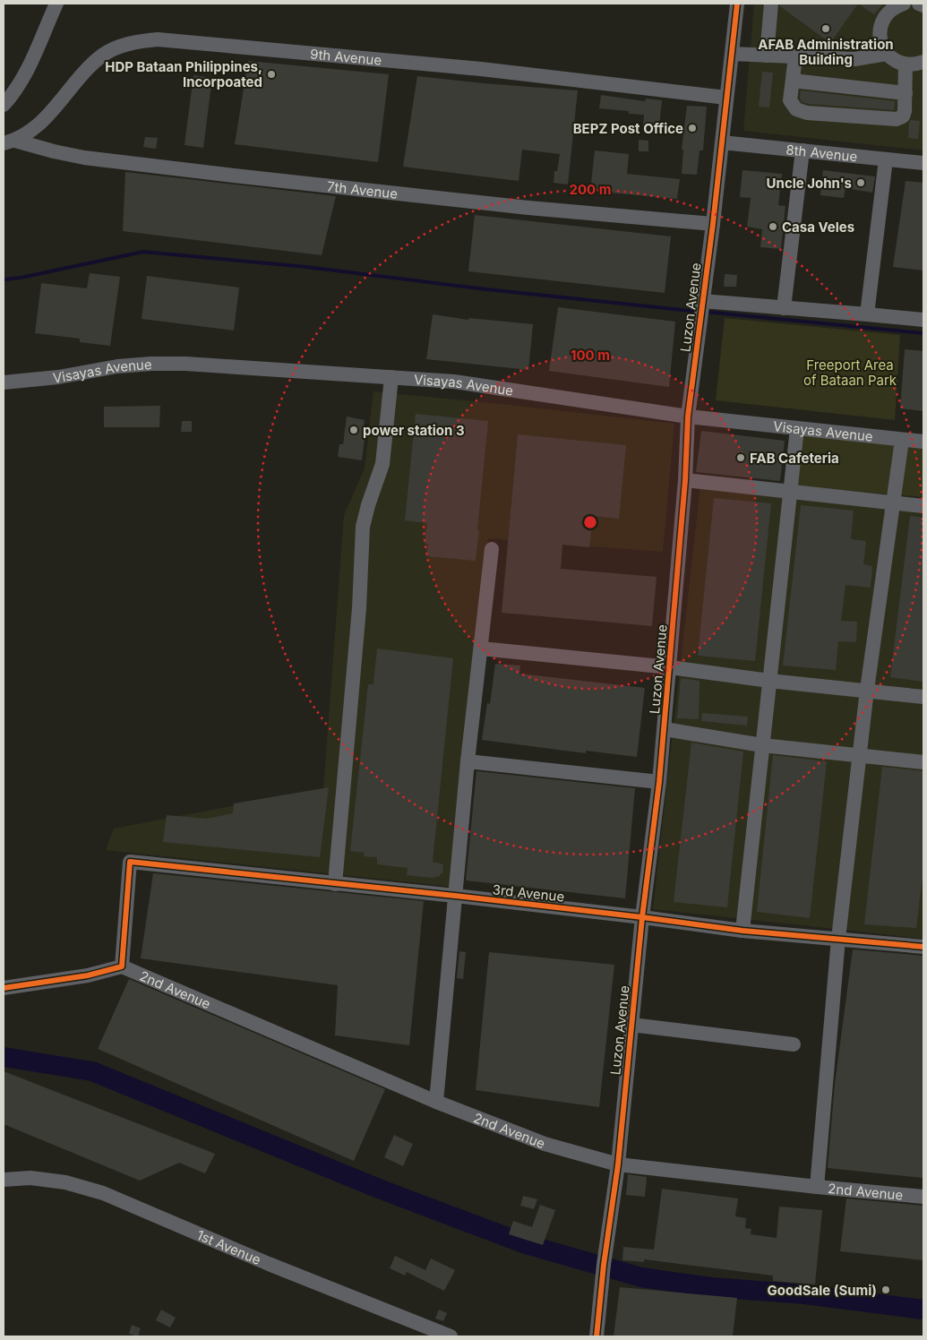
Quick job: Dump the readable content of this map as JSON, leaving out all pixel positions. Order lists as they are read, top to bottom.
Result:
{
  "streets": {
    "street": [
      "9th Avenue",
      "8th Avenue",
      "7th Avenue",
      "Luzon Avenue",
      "Visayas Avenue",
      "3rd Avenue",
      "2nd Avenue",
      "1st Avenue"
    ]
  },
  "crossings": [
    ["9th Avenue", "7th Avenue"],
    ["9th Avenue", "Luzon Avenue"],
    ["8th Avenue", "Luzon Avenue"],
    ["7th Avenue", "Luzon Avenue"],
    ["Luzon Avenue", "Visayas Avenue"],
    ["Luzon Avenue", "3rd Avenue"],
    ["Luzon Avenue", "2nd Avenue"],
    ["3rd Avenue", "2nd Avenue"]
  ],
  "parks": ["Freeport Area of Bataan Park"],
  "places": [
    "AFAB Administration Building",
    "HDP Bataan Philippines, Incorpoated",
    "BEPZ Post Office",
    "Uncle John's",
    "Casa Veles",
    "power station 3",
    "FAB Cafeteria",
    "GoodSale (Sumi)"
  ],
  "rings": ["200 m", "100 m"]
}
